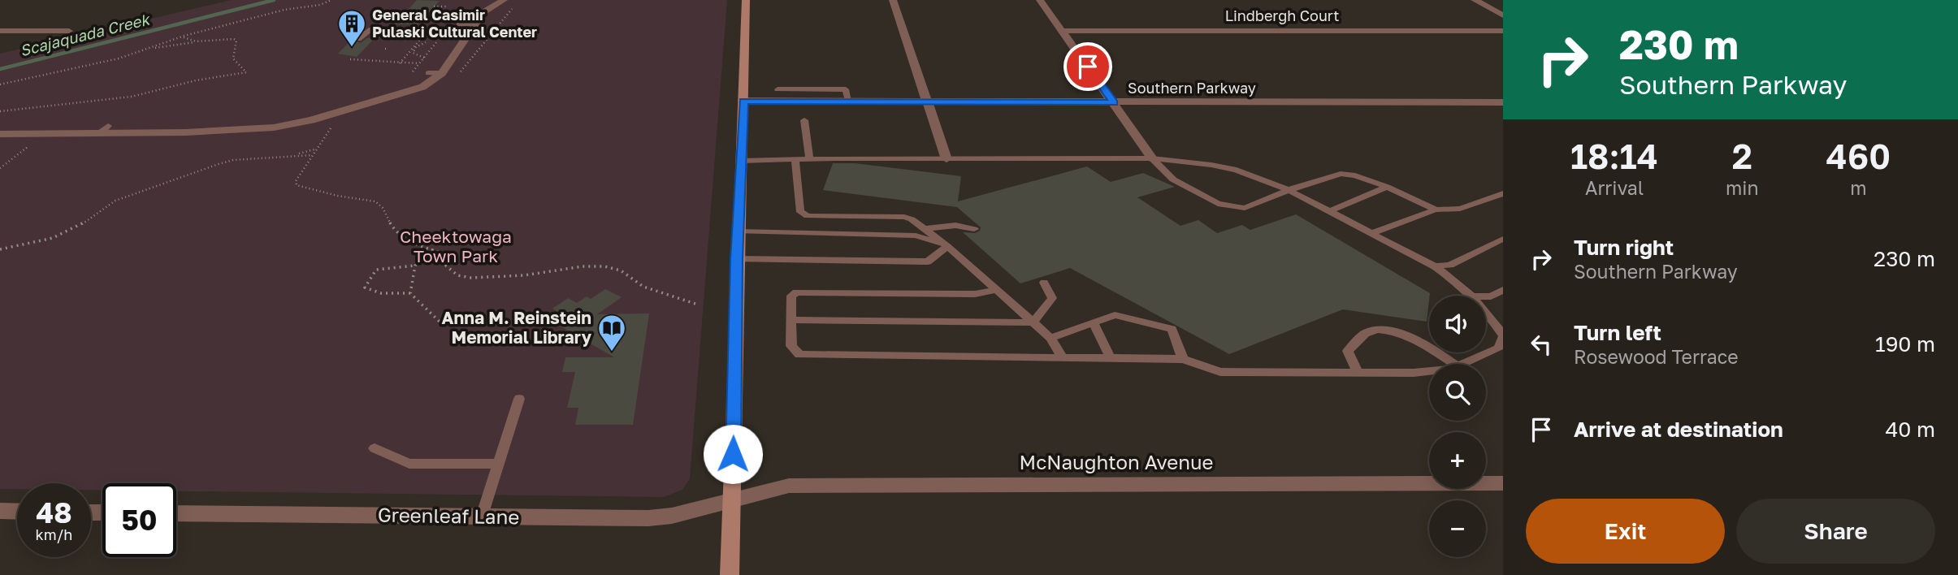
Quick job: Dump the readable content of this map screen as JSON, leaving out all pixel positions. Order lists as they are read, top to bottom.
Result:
{
  "streets": {
    "street": [
      "Lindbergh Court",
      "Southern Parkway",
      "McNaughton Avenue",
      "Greenleaf Lane"
    ]
  },
  "crossings": [
    ["McNaughton Avenue", "Greenleaf Lane"]
  ],
  "water": ["Scajaquada Creek"],
  "parks": ["Cheektowaga Town Park"],
  "places": {
    "building": ["General Casimir Pulaski Cultural Center"],
    "library": ["Anna M. Reinstein Memorial Library"]
  },
  "page": {
    "turn": ["230 m", "Southern Parkway"],
    "eta": [
      "18:14",
      "Arrival",
      "2",
      "min",
      "460",
      "m"
    ],
    "list": [
      {
        "name": "Turn right",
        "note": "Southern Parkway",
        "value": "230 m"
      },
      {
        "name": "Turn left",
        "note": "Rosewood Terrace",
        "value": "190 m"
      },
      {
        "name": "Arrive at destination",
        "value": "40 m"
      }
    ],
    "map_buttons": ["+", "−"],
    "speed": "48 km/h",
    "limit": "50",
    "buttons": ["Exit", "Share"]
  }
}
